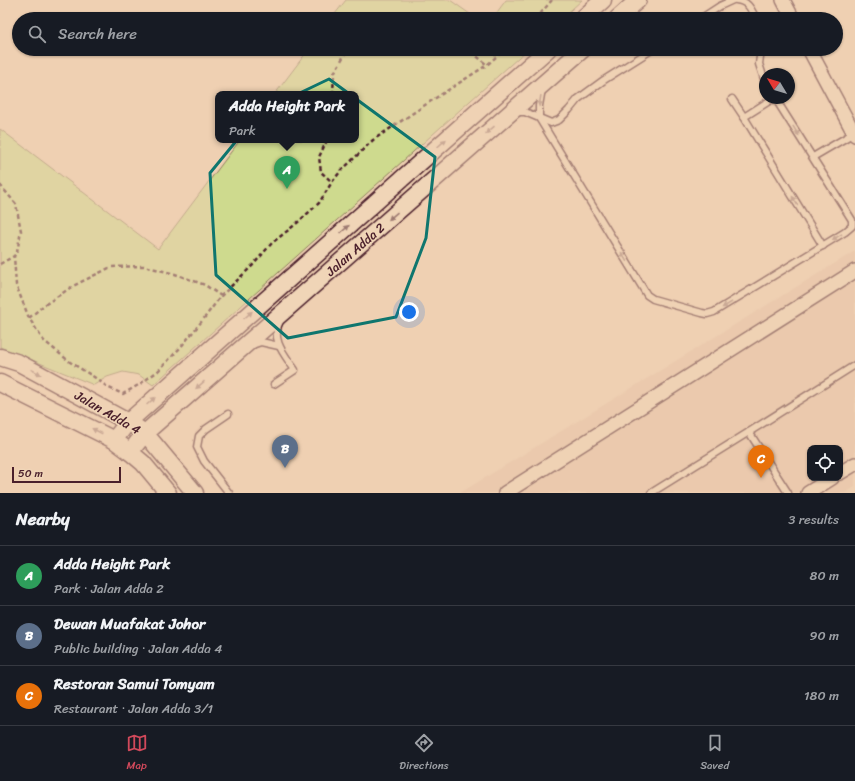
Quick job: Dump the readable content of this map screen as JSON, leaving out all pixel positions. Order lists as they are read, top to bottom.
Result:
{
  "streets": {
    "street": ["Jalan Adda 2", "Jalan Adda 4"]
  },
  "crossings": [
    ["Jalan Adda 2", "Jalan Adda 4"]
  ],
  "scale_bar": "50 m",
  "north": "top left",
  "page": {
    "search": "Search here",
    "popup": ["Adda Height Park", "Park"],
    "pins": ["A", "B", "C"],
    "scale": "50 m",
    "heading": ["Nearby", "3 results"],
    "list": [
      {
        "mark": "A",
        "name": "Adda Height Park",
        "note": "Park · Jalan Adda 2",
        "value": "80 m"
      },
      {
        "mark": "B",
        "name": "Dewan Muafakat Johor",
        "note": "Public building · Jalan Adda 4",
        "value": "90 m"
      },
      {
        "mark": "C",
        "name": "Restoran Samui Tomyam",
        "note": "Restaurant · Jalan Adda 3/1",
        "value": "180 m"
      }
    ],
    "nav": ["Map", "Directions", "Saved"]
  }
}
